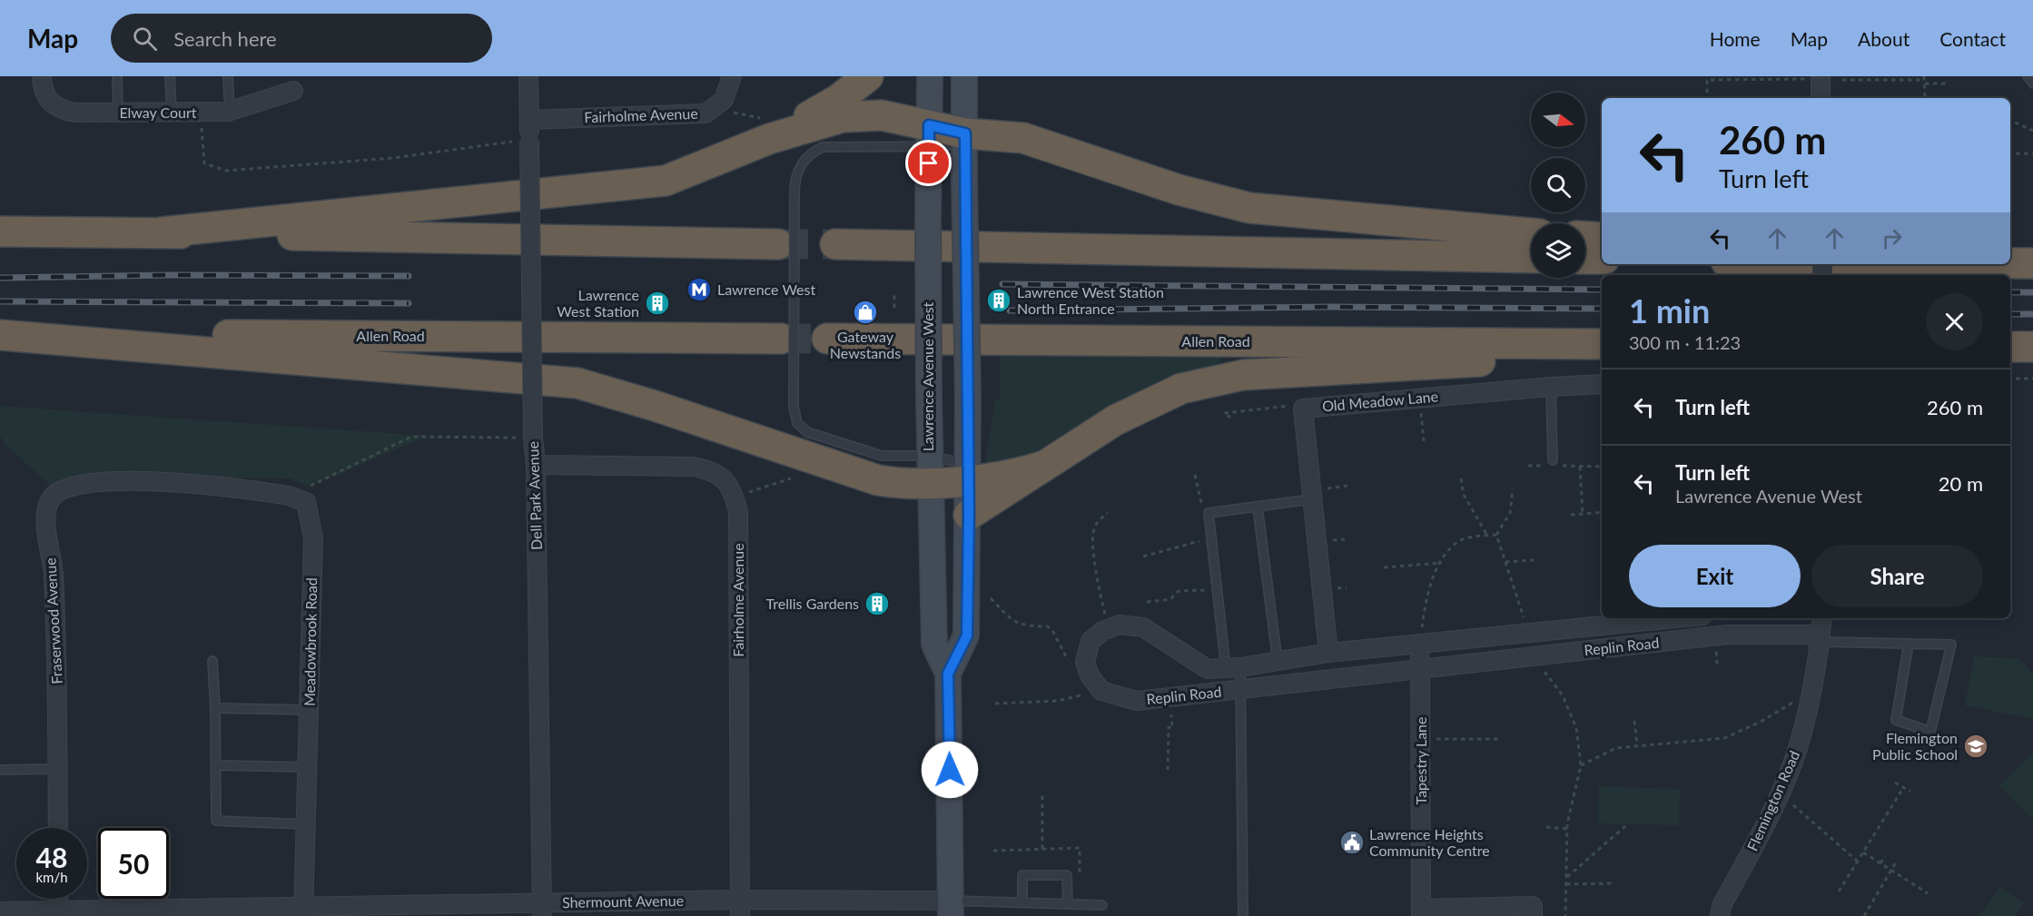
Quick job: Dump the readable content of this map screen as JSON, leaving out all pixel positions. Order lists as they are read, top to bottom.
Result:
{
  "streets": {
    "highway": ["Allen Road"],
    "main road": ["Lawrence Avenue West"],
    "street": [
      "Elway Court",
      "Fairholme Avenue",
      "Old Meadow Lane",
      "Dell Park Avenue",
      "Fraserwood Avenue",
      "Meadowbrook Road",
      "Replin Road",
      "Tapestry Lane",
      "Flemington Road",
      "Shermount Avenue"
    ]
  },
  "crossings": [
    ["Fairholme Avenue", "Dell Park Avenue"],
    ["Fairholme Avenue", "Shermount Avenue"],
    ["Lawrence Avenue West", "Shermount Avenue"],
    ["Old Meadow Lane", "Replin Road"],
    ["Dell Park Avenue", "Shermount Avenue"],
    ["Fraserwood Avenue", "Meadowbrook Road"],
    ["Meadowbrook Road", "Shermount Avenue"],
    ["Replin Road", "Tapestry Lane"],
    ["Replin Road", "Flemington Road"]
  ],
  "places": {
    "metro station": ["Lawrence West"],
    "building": ["Lawrence West Station North Entrance", "Lawrence West Station", "Trellis Gardens"],
    "shop": ["Gateway Newstands"],
    "school or university": ["Flemington Public School"],
    "public building": ["Lawrence Heights Community Centre"]
  },
  "north": "right",
  "page": {
    "header": "Map",
    "search": "Search here",
    "nav": [
      "Home",
      "Map",
      "About",
      "Contact"
    ],
    "turn": ["260 m", "Turn left"],
    "heading": ["1 min", "300 m · 11:23"],
    "list": [
      {
        "name": "Turn left",
        "value": "260 m"
      },
      {
        "name": "Turn left",
        "note": "Lawrence Avenue West",
        "value": "20 m"
      }
    ],
    "buttons": ["Exit", "Share"],
    "speed": "48 km/h",
    "limit": "50"
  }
}
